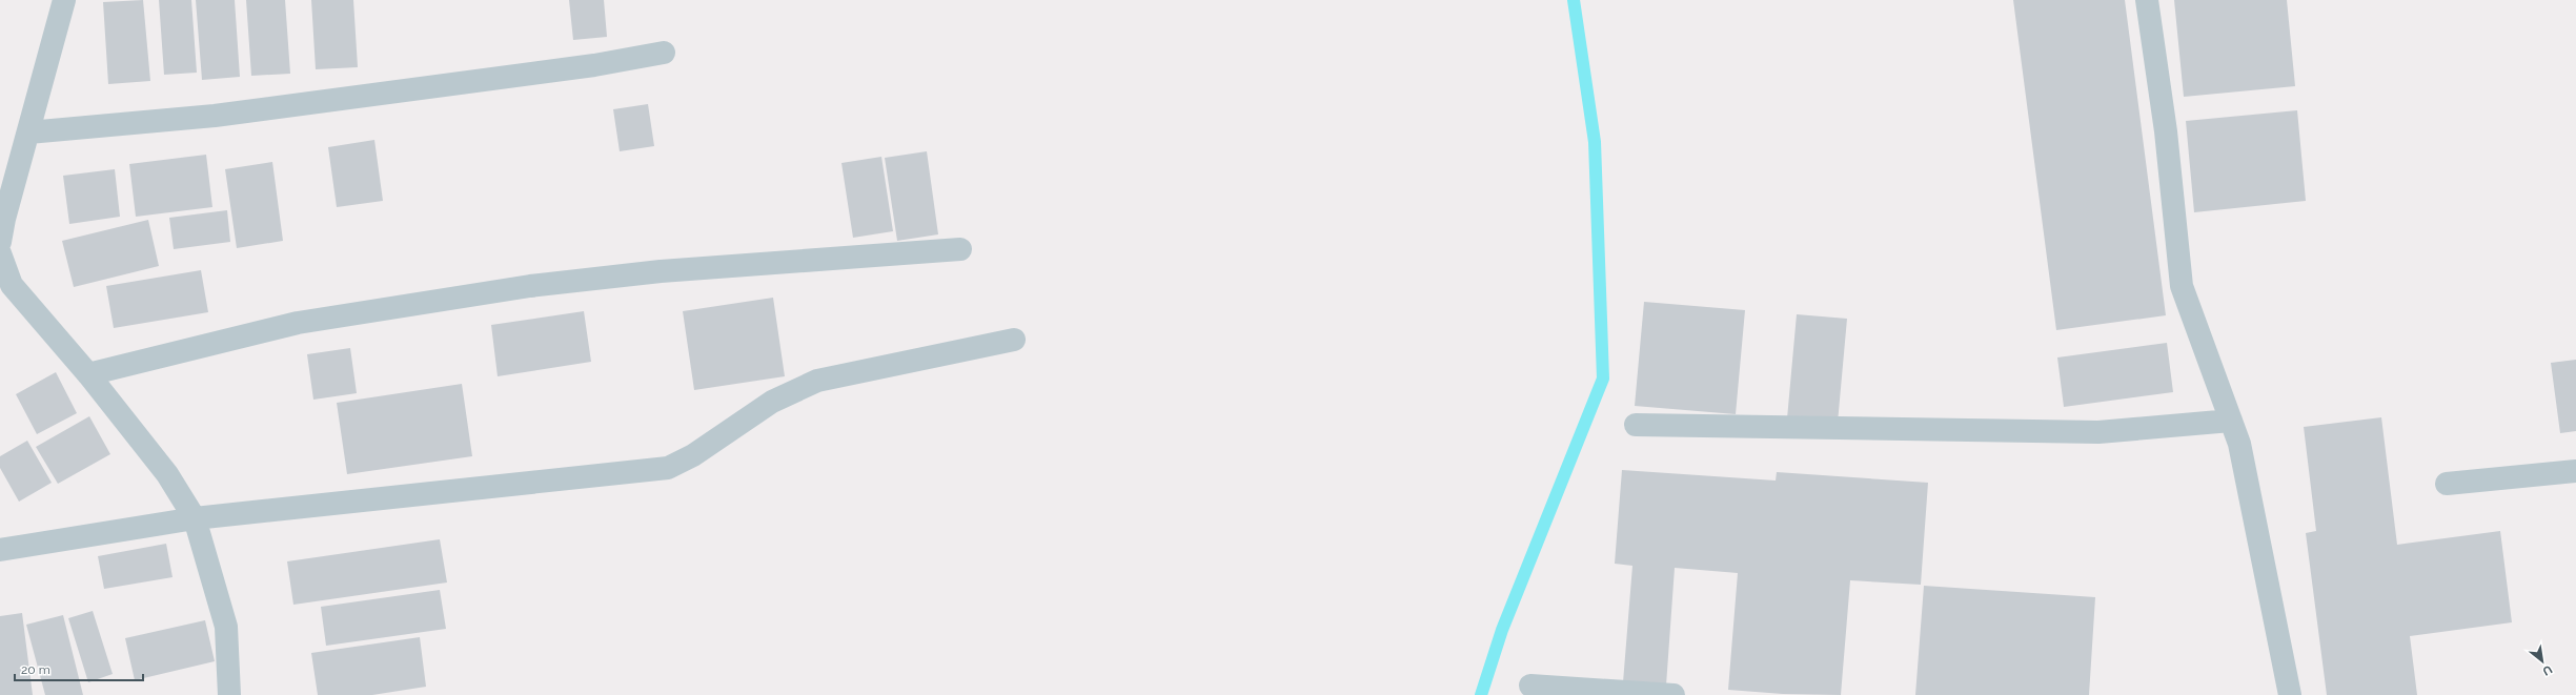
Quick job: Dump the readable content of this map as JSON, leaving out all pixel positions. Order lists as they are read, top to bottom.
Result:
{
  "scale_bar": "20 m",
  "north": "bottom right"
}
